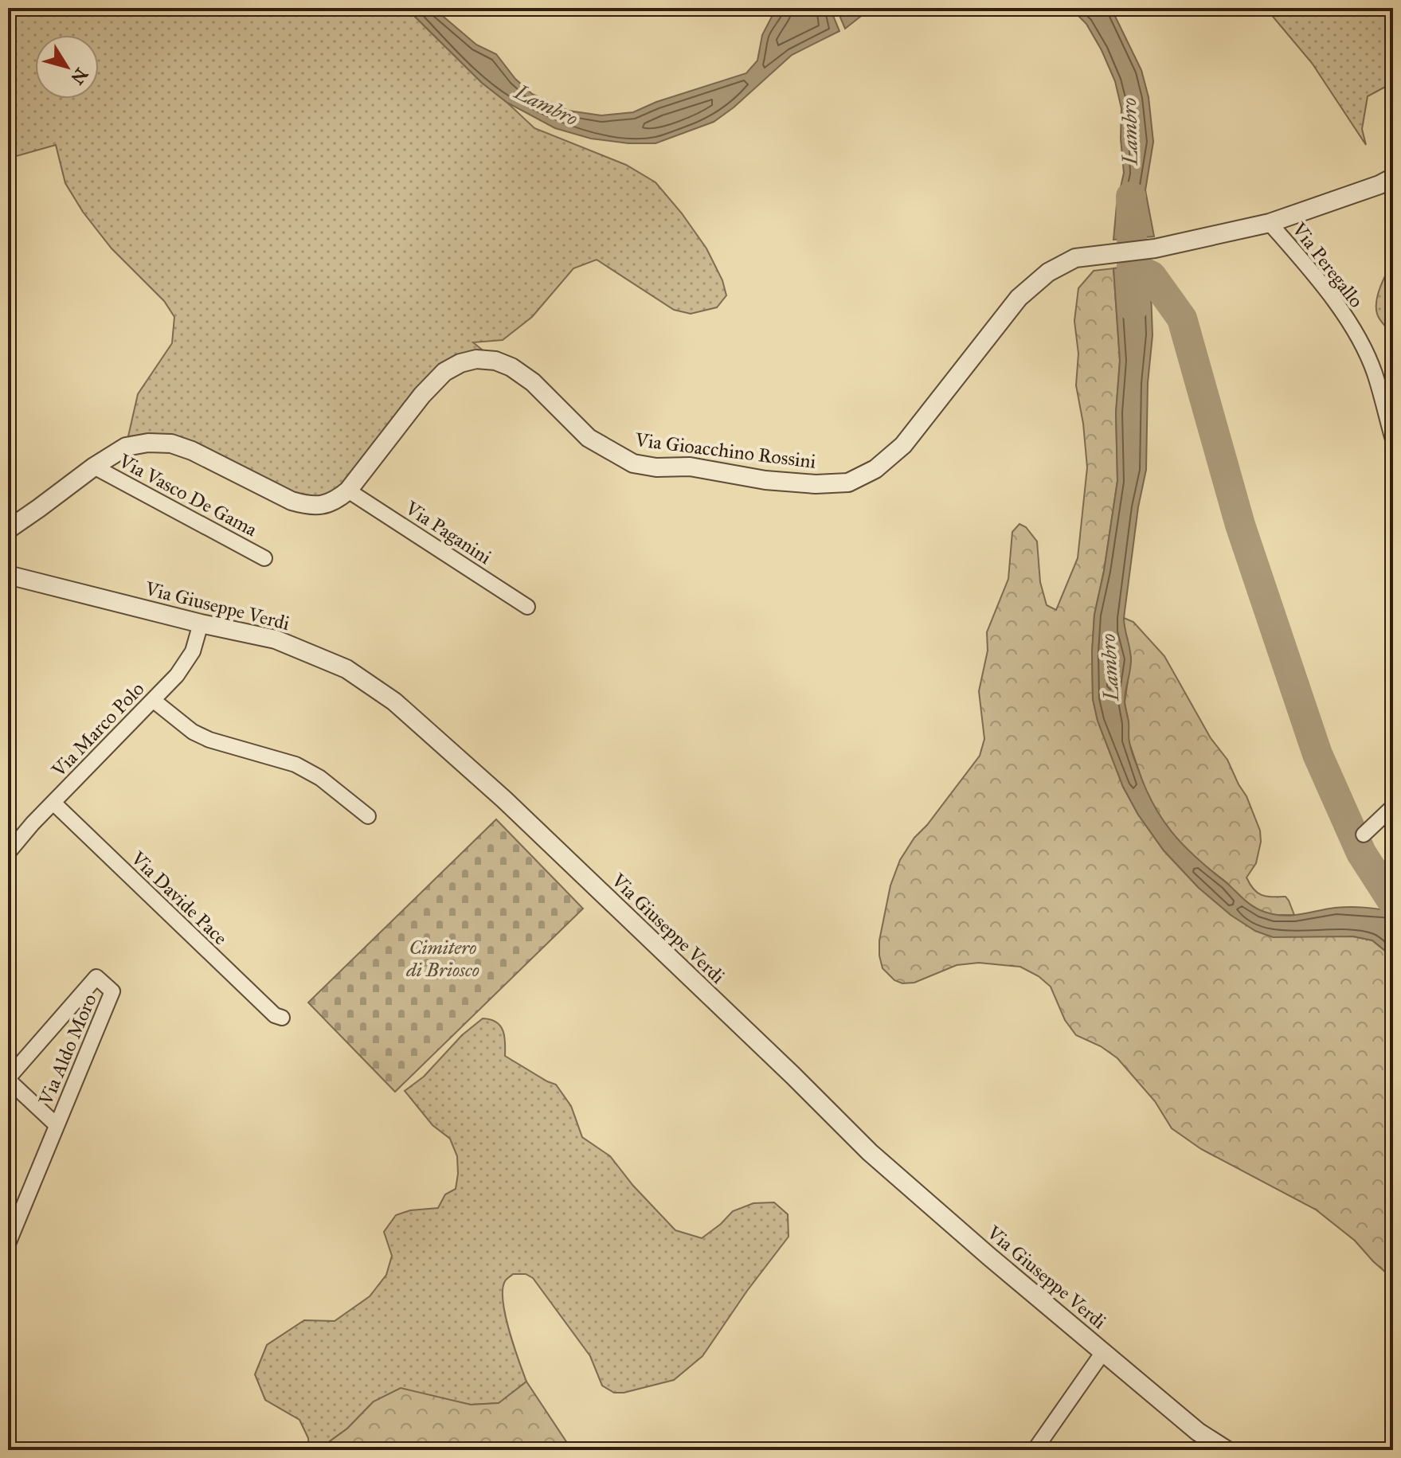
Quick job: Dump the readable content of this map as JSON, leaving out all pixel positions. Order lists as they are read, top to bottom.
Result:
{
  "streets": {
    "street": [
      "Via Peregallo",
      "Via Gioacchino Rossini",
      "Via Vasco De Gama",
      "Via Paganini",
      "Via Giuseppe Verdi",
      "Via Marco Polo",
      "Via Davide Pace",
      "Via Aldo Moro"
    ]
  },
  "crossings": [
    ["Via Peregallo", "Via Gioacchino Rossini"],
    ["Via Gioacchino Rossini", "Via Vasco De Gama"],
    ["Via Gioacchino Rossini", "Via Paganini"],
    ["Via Giuseppe Verdi", "Via Marco Polo"],
    ["Via Marco Polo", "Via Davide Pace"]
  ],
  "water": ["Lambro"],
  "parks": ["Cimitero di Briosco"],
  "north": "bottom right"
}
